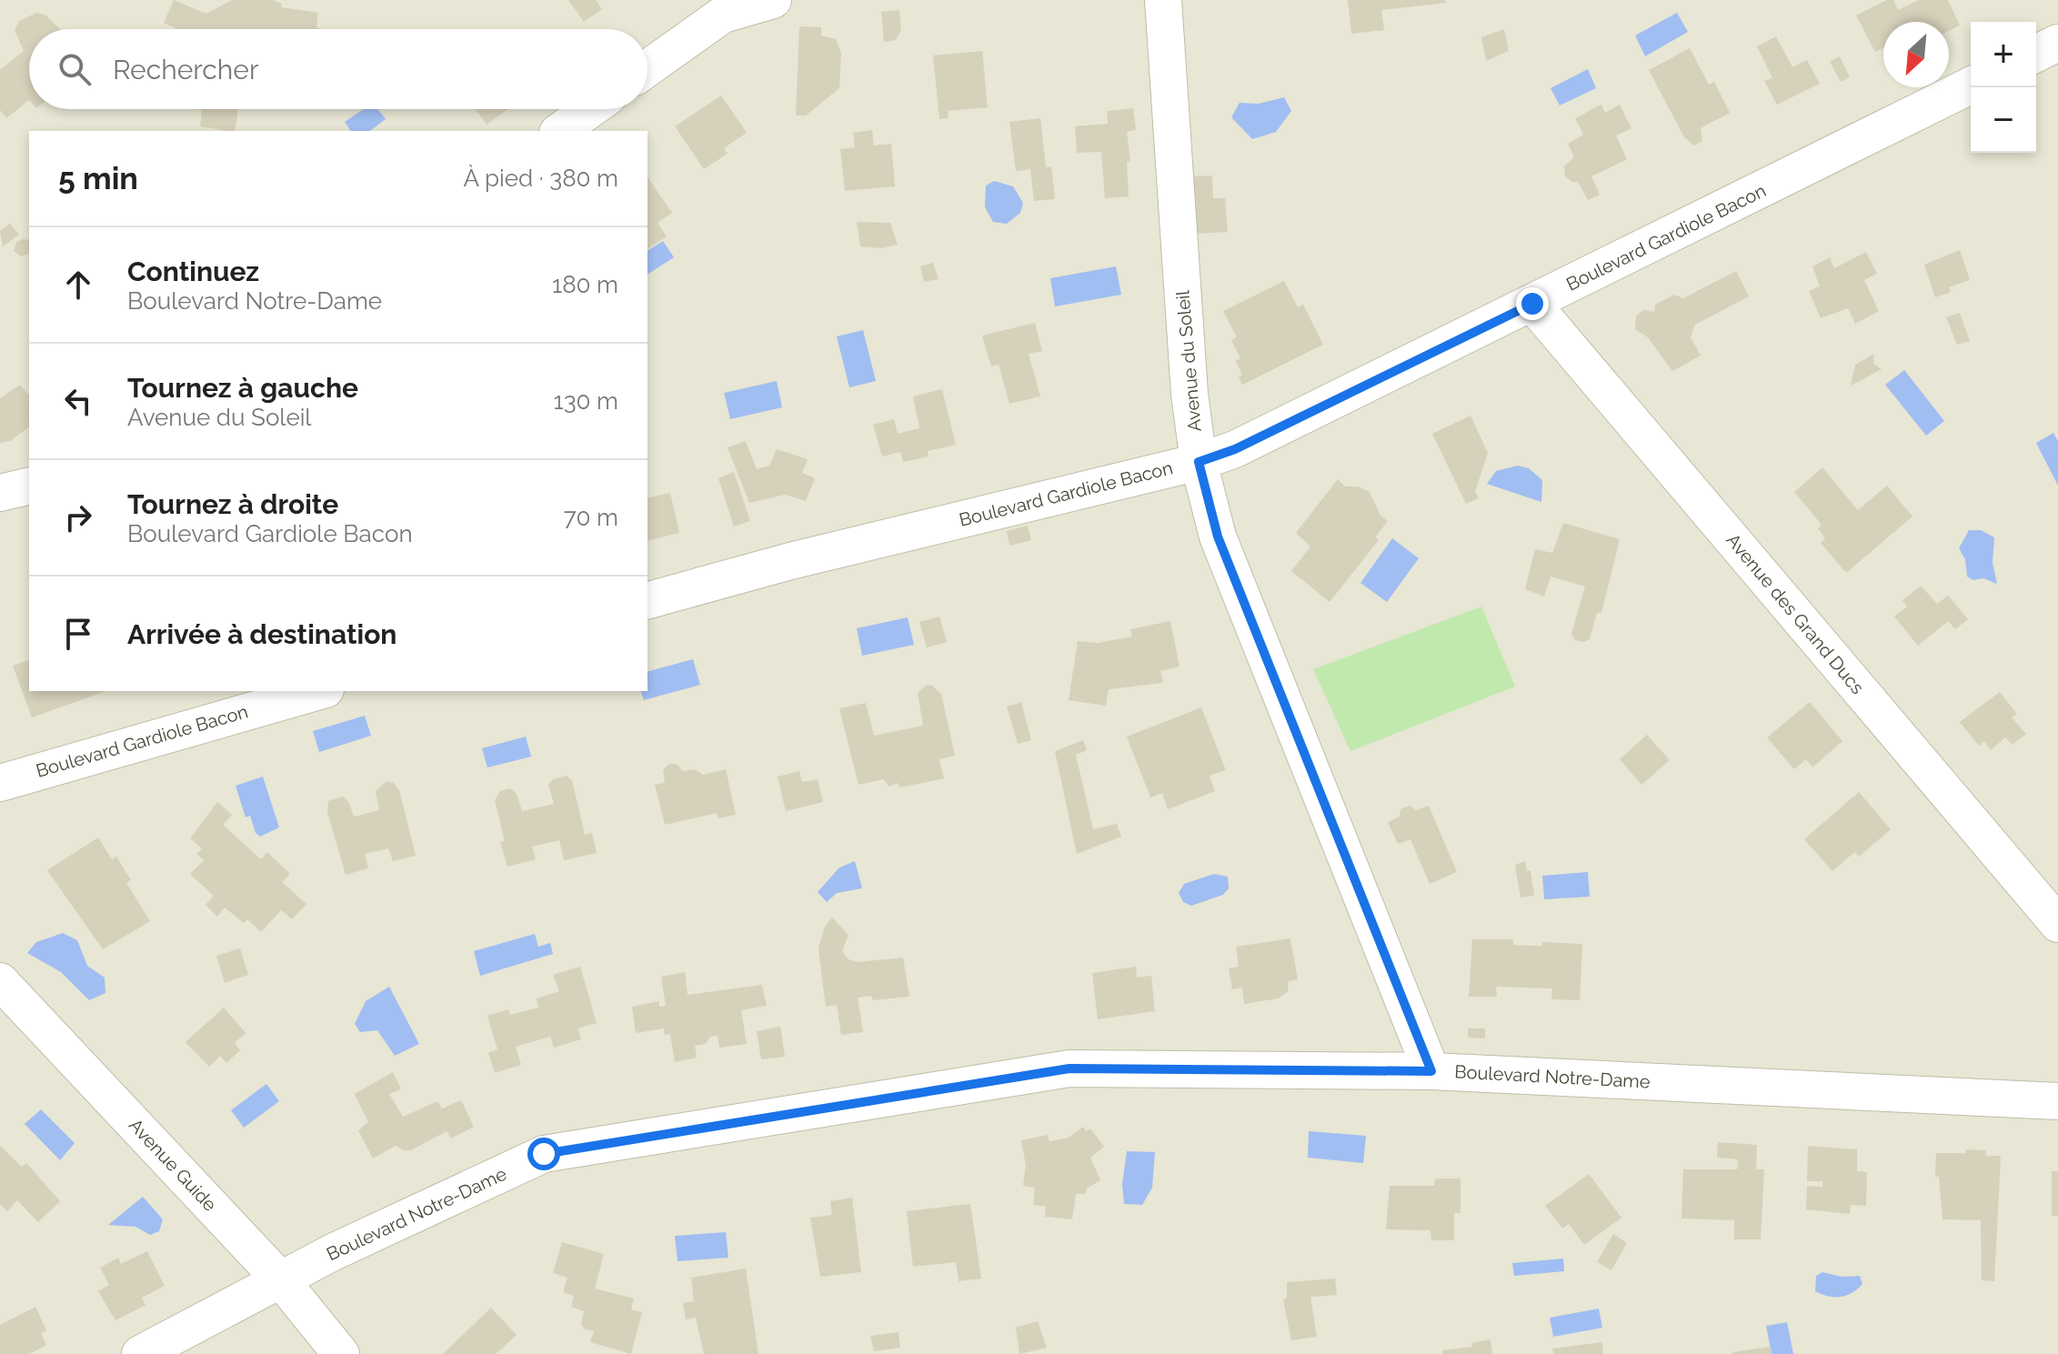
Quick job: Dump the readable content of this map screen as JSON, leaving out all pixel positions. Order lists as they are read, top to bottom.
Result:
{
  "streets": {
    "street": [
      "Boulevard Gardiole Bacon",
      "Avenue du Soleil",
      "Avenue des Grand Ducs",
      "Boulevard Notre-Dame",
      "Avenue Guide"
    ]
  },
  "crossings": [
    ["Boulevard Gardiole Bacon", "Avenue du Soleil"],
    ["Boulevard Gardiole Bacon", "Avenue des Grand Ducs"],
    ["Avenue du Soleil", "Boulevard Notre-Dame"],
    ["Boulevard Notre-Dame", "Avenue Guide"]
  ],
  "north": "bottom left",
  "page": {
    "map_buttons": ["+", "−"],
    "search": "Rechercher",
    "heading": ["5 min", "À pied · 380 m"],
    "list": [
      ["Continuez", "Boulevard Notre-Dame", "180 m"],
      ["Tournez à gauche", "Avenue du Soleil", "130 m"],
      ["Tournez à droite", "Boulevard Gardiole Bacon", "70 m"],
      "Arrivée à destination"
    ]
  }
}
